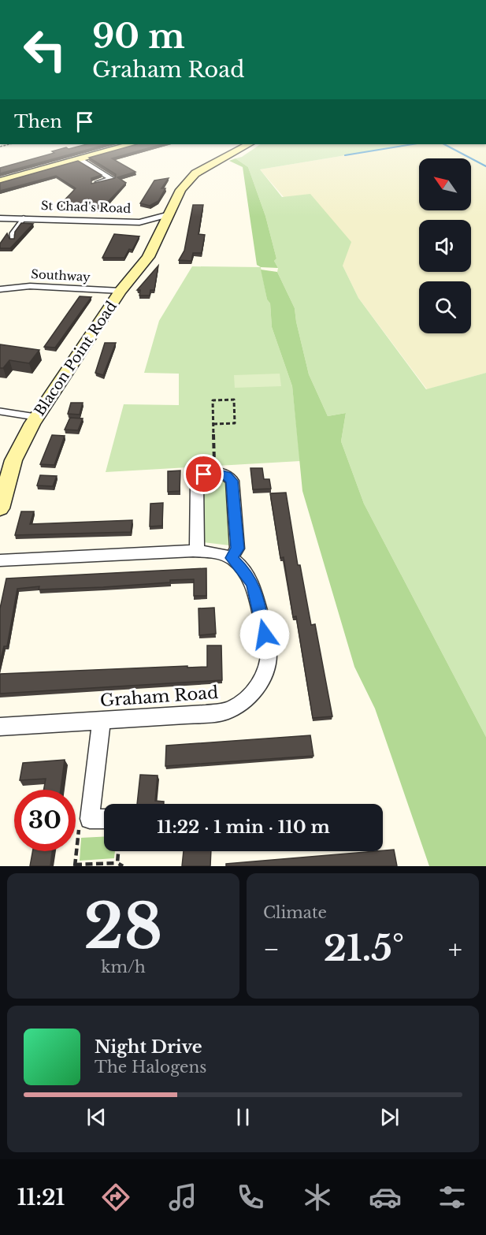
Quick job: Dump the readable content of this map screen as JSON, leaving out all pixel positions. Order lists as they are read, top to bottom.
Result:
{
  "streets": {
    "street": [
      "St Chad's Road",
      "Southway",
      "Blacon Point Road",
      "Graham Road"
    ]
  },
  "crossings": [
    ["St Chad's Road", "Blacon Point Road"],
    ["Southway", "Blacon Point Road"]
  ],
  "north": "top left",
  "page": {
    "turn": ["90 m", "Graham Road"],
    "then": "Then",
    "limit": "30",
    "trip": "11:22 · 1 min · 110 m",
    "tile": [
      ["28", "km/h"],
      "Climate"
    ],
    "heat": ["−", "21.5°", "+"],
    "song": ["Night Drive", "The Halogens"],
    "tabs": "11:21"
  }
}
